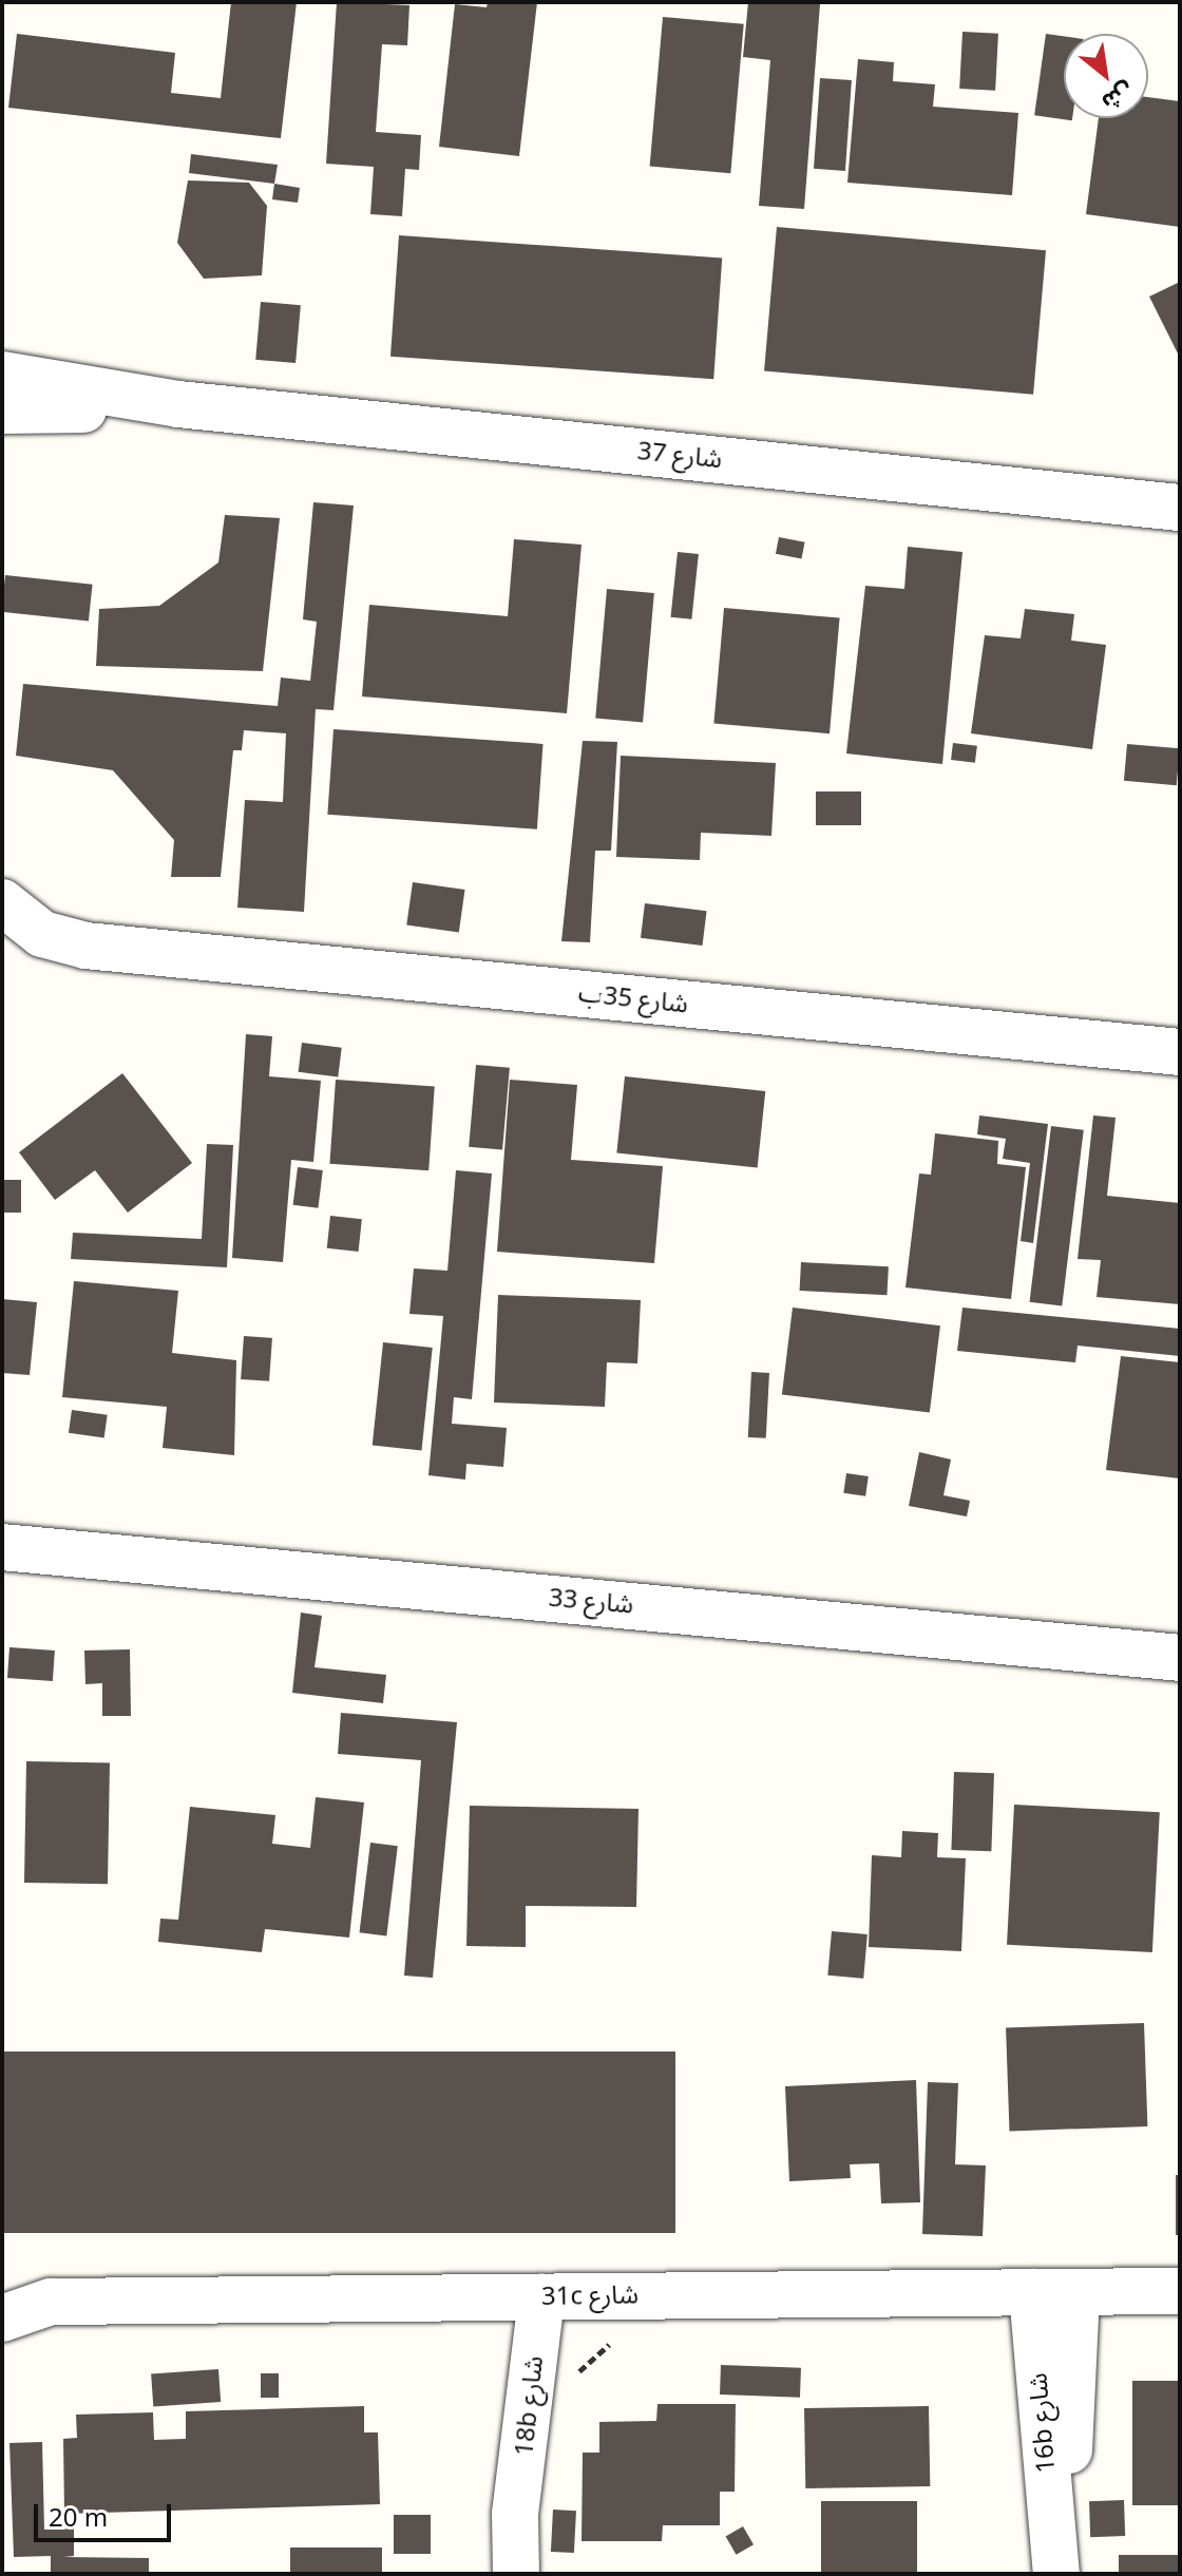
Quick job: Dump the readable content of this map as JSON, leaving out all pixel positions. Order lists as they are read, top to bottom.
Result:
{
  "streets": {
    "street": [
      "شارع 37",
      "شارع 35ب",
      "شارع 33",
      "31c شارع",
      "18b شارع",
      "16b شارع"
    ]
  },
  "crossings": [
    ["31c شارع", "18b شارع"],
    ["31c شارع", "16b شارع"]
  ],
  "scale_bar": "20 m",
  "north": "bottom right"
}
